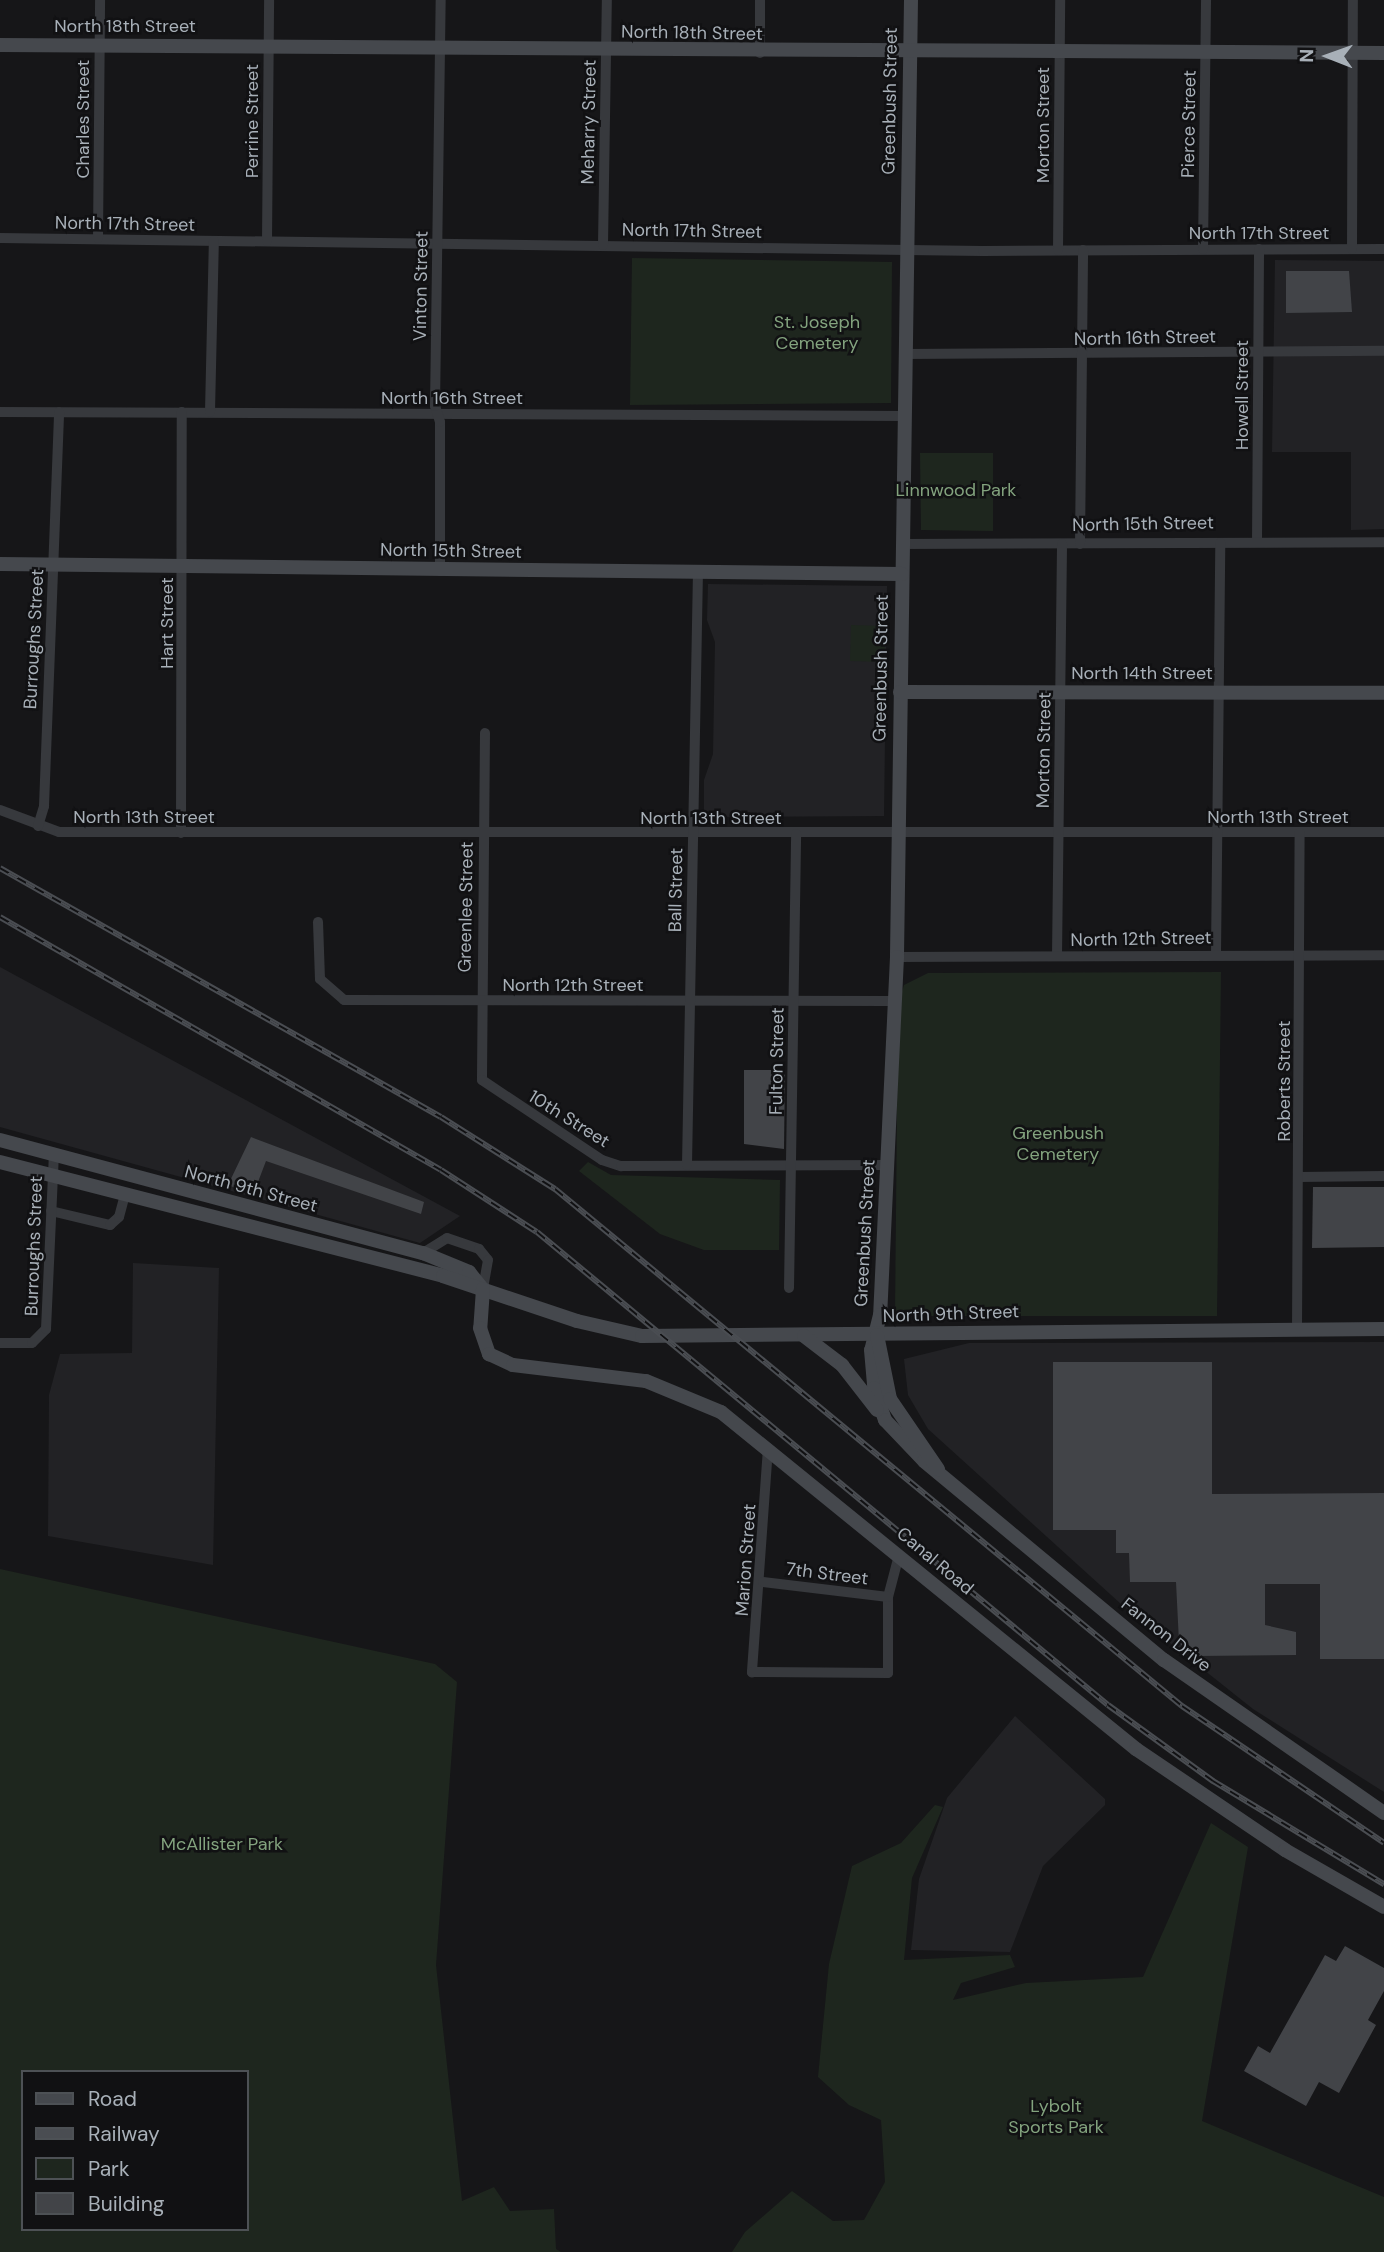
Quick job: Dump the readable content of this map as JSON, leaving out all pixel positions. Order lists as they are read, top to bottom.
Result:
{
  "streets": {
    "main road": [
      "North 18th Street",
      "Greenbush Street",
      "North 15th Street",
      "North 14th Street",
      "North 9th Street",
      "Canal Road",
      "Fannon Drive"
    ],
    "street": [
      "Charles Street",
      "Perrine Street",
      "Meharry Street",
      "Pierce Street",
      "Morton Street",
      "North 17th Street",
      "Vinton Street",
      "North 16th Street",
      "Howell Street",
      "Hart Street",
      "Burroughs Street",
      "North 13th Street",
      "Ball Street",
      "Greenlee Street",
      "North 12th Street",
      "Fulton Street",
      "Roberts Street",
      "10th Street",
      "Marion Street",
      "7th Street"
    ]
  },
  "crossings": [
    ["North 18th Street", "Greenbush Street"],
    ["North 18th Street", "Charles Street"],
    ["North 18th Street", "Perrine Street"],
    ["North 18th Street", "Meharry Street"],
    ["North 18th Street", "Pierce Street"],
    ["North 18th Street", "Morton Street"],
    ["North 18th Street", "Vinton Street"],
    ["Greenbush Street", "North 17th Street"],
    ["Greenbush Street", "North 16th Street"],
    ["Greenbush Street", "North 15th Street"],
    ["Greenbush Street", "North 14th Street"],
    ["Greenbush Street", "North 13th Street"],
    ["Greenbush Street", "North 12th Street"],
    ["Greenbush Street", "10th Street"],
    ["Greenbush Street", "North 9th Street"],
    ["Greenbush Street", "Fannon Drive"],
    ["Charles Street", "North 17th Street"],
    ["Perrine Street", "North 17th Street"],
    ["Meharry Street", "North 17th Street"],
    ["Pierce Street", "North 17th Street"],
    ["Morton Street", "North 17th Street"],
    ["Morton Street", "North 15th Street"],
    ["Morton Street", "North 14th Street"],
    ["Morton Street", "North 13th Street"],
    ["Morton Street", "North 12th Street"],
    ["North 17th Street", "Vinton Street"],
    ["North 17th Street", "Howell Street"],
    ["Vinton Street", "North 16th Street"],
    ["Vinton Street", "North 15th Street"],
    ["North 16th Street", "Howell Street"],
    ["North 16th Street", "Hart Street"],
    ["North 16th Street", "Burroughs Street"],
    ["Howell Street", "North 15th Street"],
    ["North 15th Street", "Hart Street"],
    ["North 15th Street", "Burroughs Street"],
    ["North 15th Street", "Ball Street"],
    ["Hart Street", "North 13th Street"],
    ["Burroughs Street", "North 13th Street"],
    ["Burroughs Street", "North 9th Street"],
    ["North 13th Street", "Ball Street"],
    ["North 13th Street", "Greenlee Street"],
    ["North 13th Street", "Fulton Street"],
    ["North 13th Street", "Roberts Street"],
    ["Ball Street", "North 12th Street"],
    ["Ball Street", "10th Street"],
    ["Greenlee Street", "North 12th Street"],
    ["Greenlee Street", "10th Street"],
    ["North 12th Street", "Fulton Street"],
    ["North 12th Street", "Roberts Street"],
    ["Fulton Street", "10th Street"],
    ["Roberts Street", "North 9th Street"],
    ["North 9th Street", "Canal Road"],
    ["North 9th Street", "Fannon Drive"],
    ["Marion Street", "Canal Road"],
    ["Marion Street", "7th Street"]
  ],
  "parks": [
    "St. Joseph Cemetery",
    "Linnwood Park",
    "Greenbush Cemetery",
    "McAllister Park",
    "Lybolt Sports Park"
  ],
  "legend": [
    "Road",
    "Railway",
    "Park",
    "Building"
  ],
  "north": "left"
}
